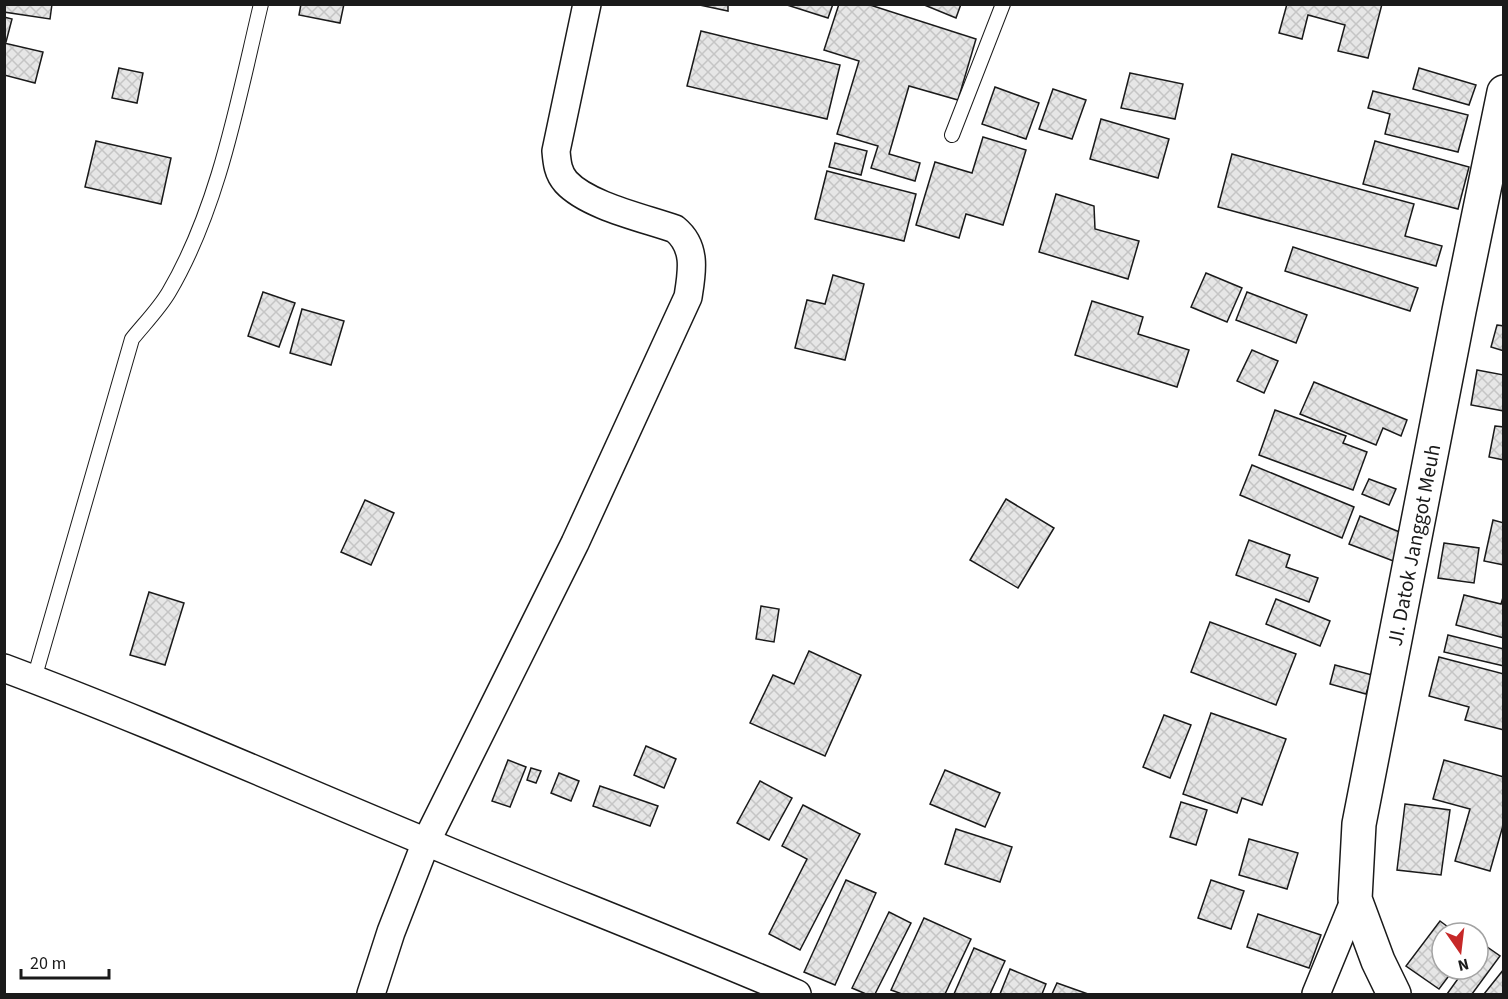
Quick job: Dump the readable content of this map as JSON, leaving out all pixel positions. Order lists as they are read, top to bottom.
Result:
{
  "streets": {
    "street": ["JI. Datok Janggot Meuh"]
  },
  "scale_bar": "20 m",
  "north": "bottom"
}
